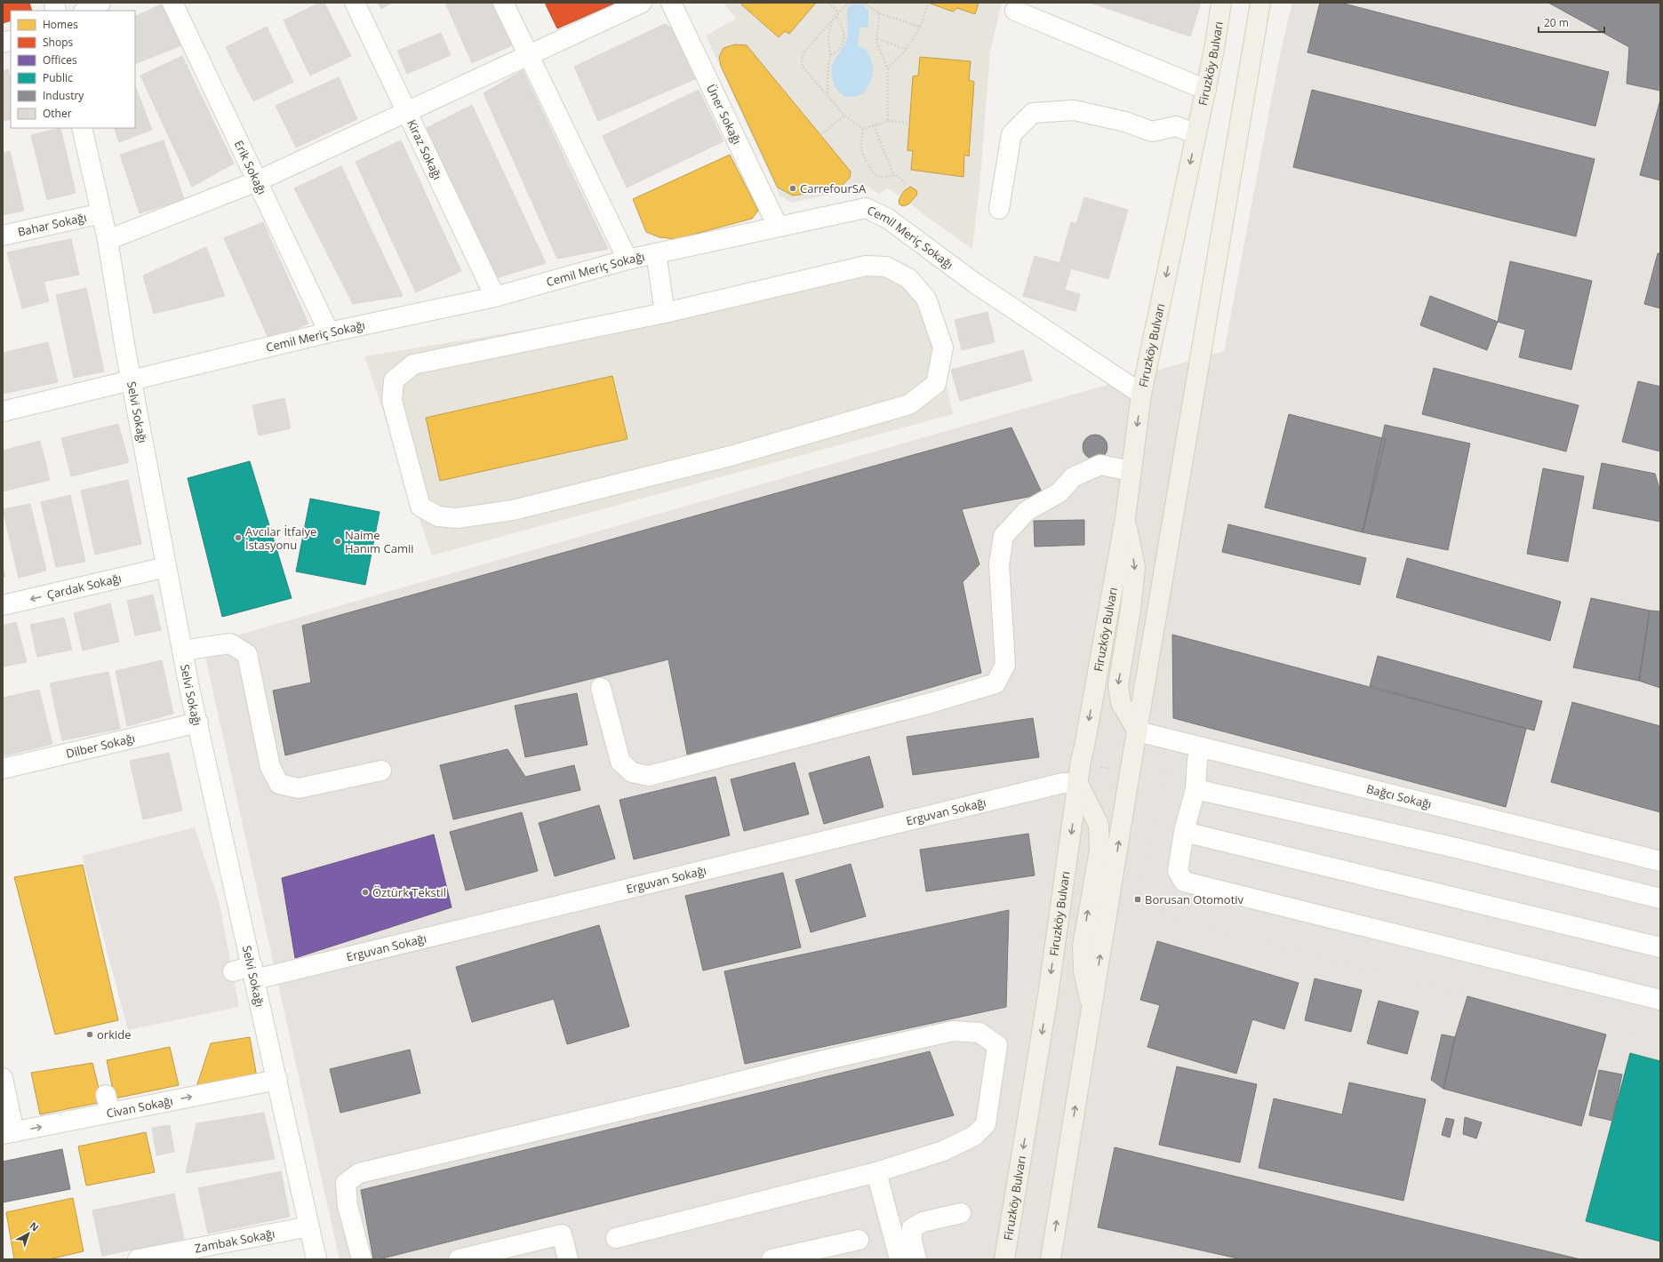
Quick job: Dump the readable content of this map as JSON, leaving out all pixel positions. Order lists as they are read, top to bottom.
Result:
{
  "streets": {
    "main road": ["Firuzköy Bulvarı"],
    "street": [
      "Üner Sokağı",
      "Kiraz Sokağı",
      "Erik Sokağı",
      "Bahar Sokağı",
      "Cemil Meriç Sokağı",
      "Selvi Sokağı",
      "Çardak Sokağı",
      "Dilber Sokağı",
      "Bağcı Sokağı",
      "Erguvan Sokağı",
      "Civan Sokağı",
      "Zambak Sokağı"
    ]
  },
  "crossings": [
    ["Firuzköy Bulvarı", "Cemil Meriç Sokağı"],
    ["Firuzköy Bulvarı", "Erguvan Sokağı"],
    ["Üner Sokağı", "Cemil Meriç Sokağı"],
    ["Kiraz Sokağı", "Cemil Meriç Sokağı"],
    ["Erik Sokağı", "Cemil Meriç Sokağı"],
    ["Bahar Sokağı", "Selvi Sokağı"],
    ["Cemil Meriç Sokağı", "Selvi Sokağı"],
    ["Selvi Sokağı", "Çardak Sokağı"],
    ["Selvi Sokağı", "Dilber Sokağı"],
    ["Selvi Sokağı", "Erguvan Sokağı"],
    ["Selvi Sokağı", "Civan Sokağı"],
    ["Selvi Sokağı", "Zambak Sokağı"]
  ],
  "one_way": ["Çardak Sokağı", "Civan Sokağı"],
  "places": {
    "other": [
      "CarrefourSA",
      "Avcılar İtfaiye İstasyonu",
      "Naime Hanım Camii",
      "Öztürk Tekstil",
      "orkide"
    ],
    "transit": ["Borusan Otomotiv"]
  },
  "legend": [
    "Homes",
    "Shops",
    "Offices",
    "Public",
    "Industry",
    "Other"
  ],
  "scale_bar": "20 m",
  "north": "top right"
}
